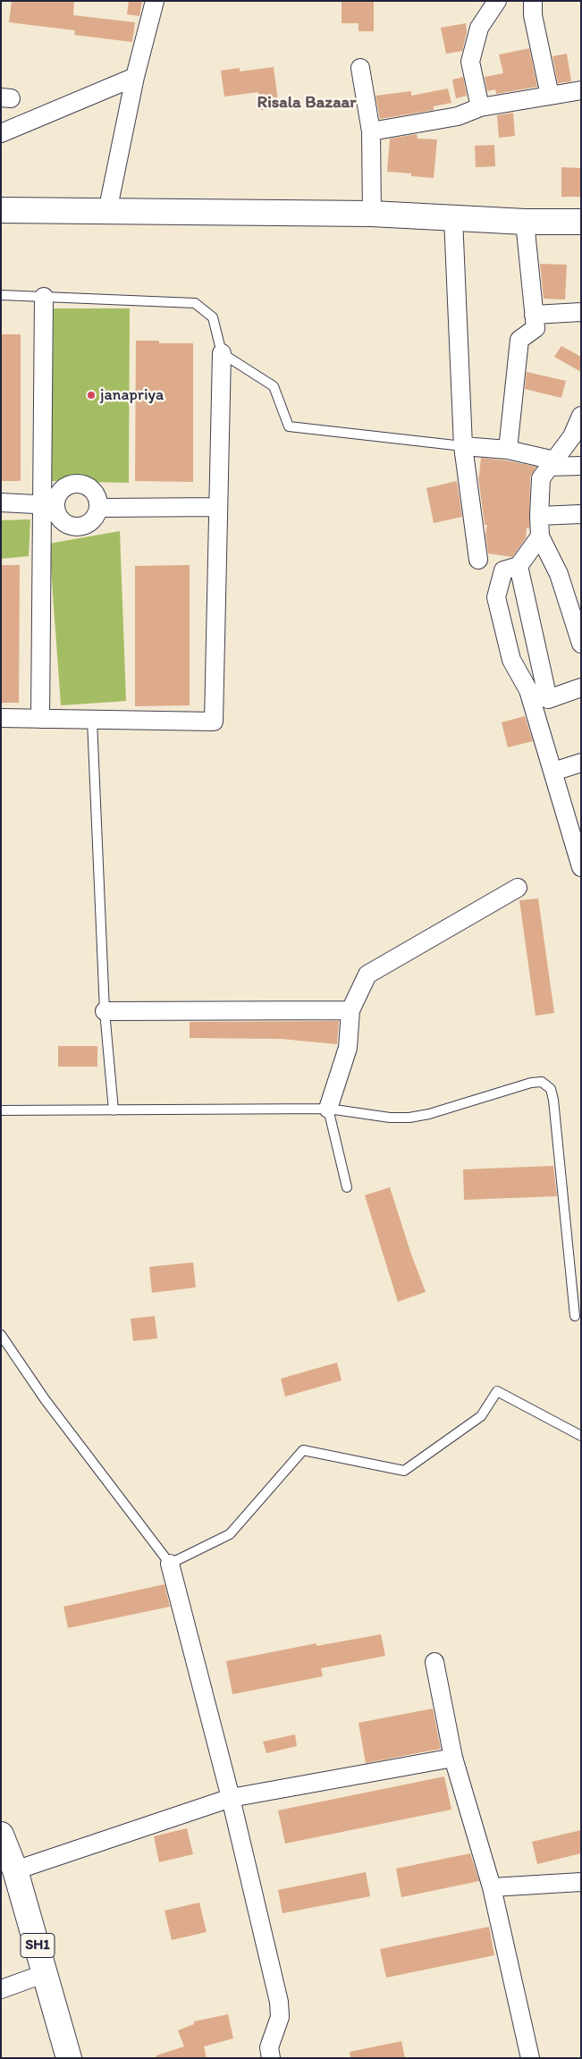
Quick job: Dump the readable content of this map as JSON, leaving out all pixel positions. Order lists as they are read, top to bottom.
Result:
{
  "streets": {
    "main road": ["SH1"]
  },
  "districts": ["Risala Bazaar"],
  "places": ["janapriya"]
}
